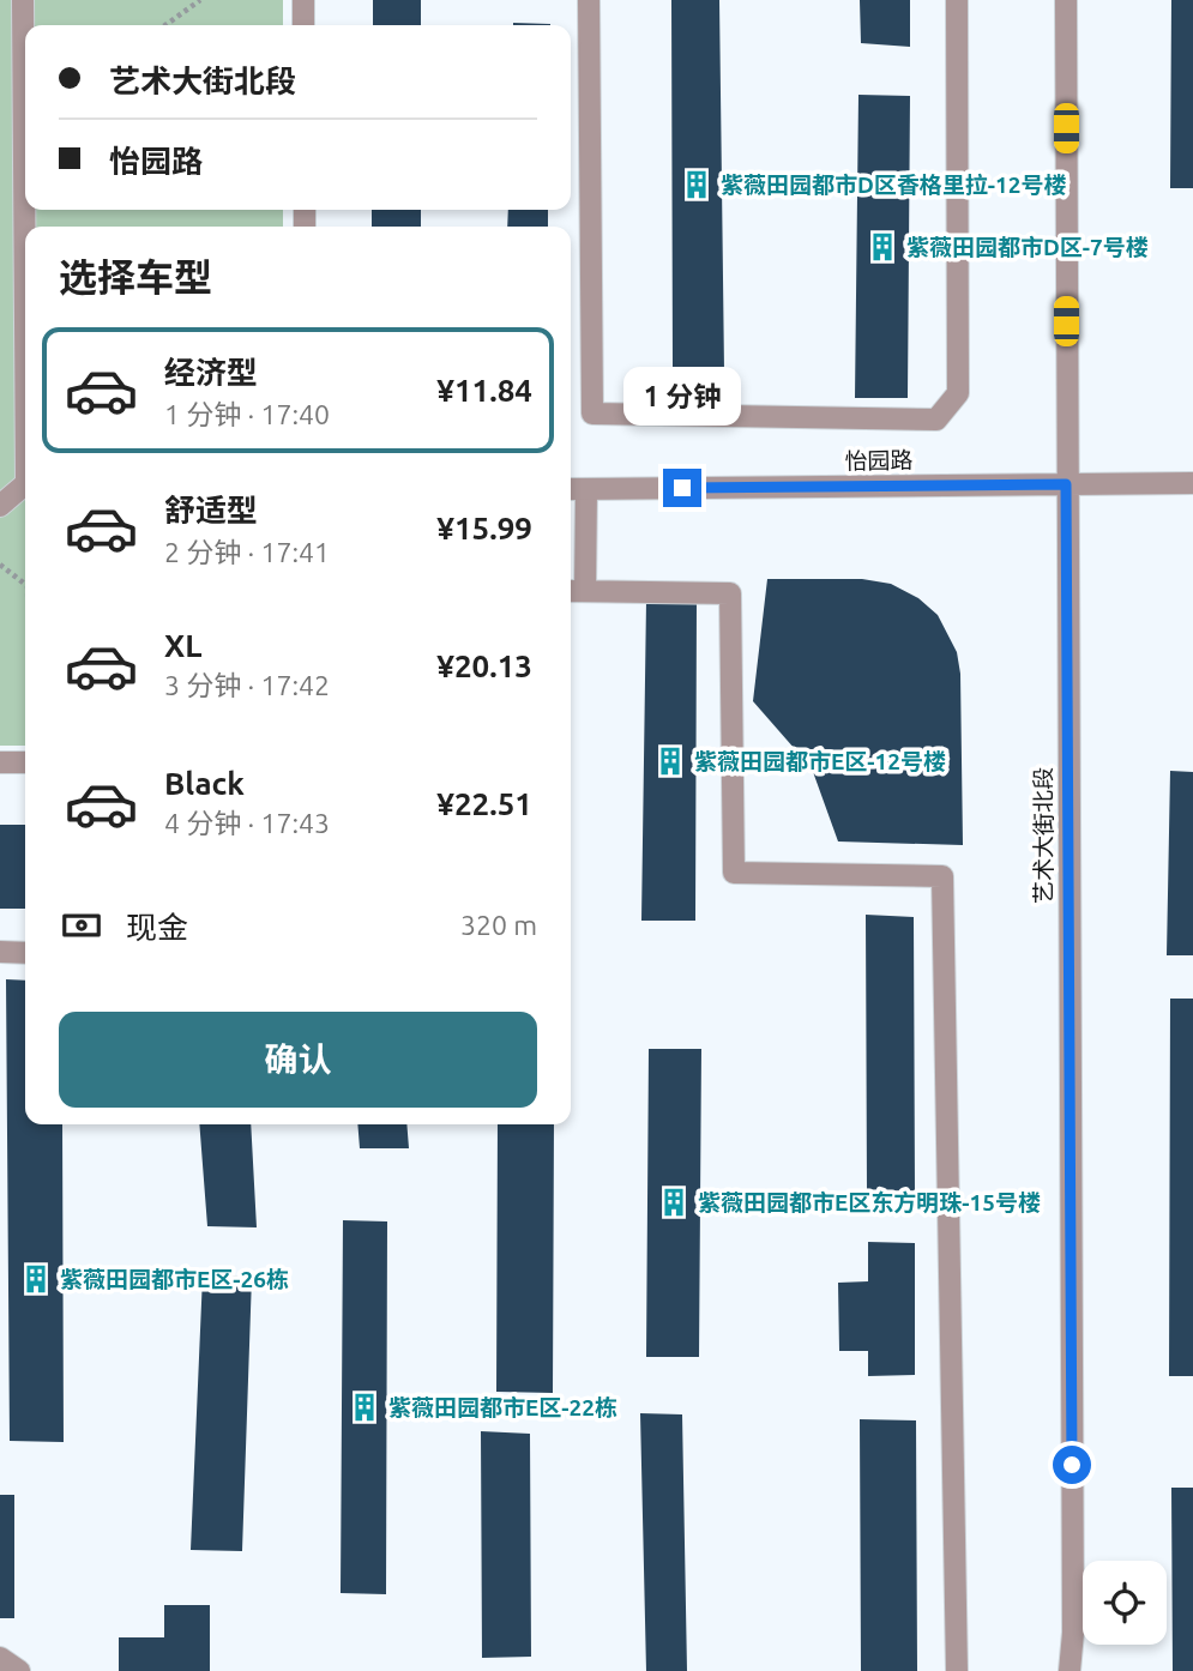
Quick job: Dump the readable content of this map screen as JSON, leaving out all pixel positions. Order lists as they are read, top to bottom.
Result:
{
  "streets": {
    "street": ["怡园路", "艺术大街北段"]
  },
  "crossings": [
    ["怡园路", "艺术大街北段"]
  ],
  "places": {
    "building": [
      "紫薇田园都市D区香格里拉-12号楼",
      "紫薇田园都市D区-7号楼",
      "紫薇田园都市E区-12号楼",
      "紫薇田园都市E区东方明珠-15号楼",
      "紫薇田园都市E区-26栋",
      "紫薇田园都市E区-22栋"
    ]
  },
  "page": {
    "banner": ["艺术大街北段", "怡园路"],
    "heading": "选择车型",
    "list": [
      {
        "name": "经济型",
        "note": "1 分钟 · 17:40",
        "value": "¥11.84"
      },
      {
        "name": "舒适型",
        "note": "2 分钟 · 17:41",
        "value": "¥15.99"
      },
      {
        "name": "XL",
        "note": "3 分钟 · 17:42",
        "value": "¥20.13"
      },
      {
        "name": "Black",
        "note": "4 分钟 · 17:43",
        "value": "¥22.51"
      }
    ],
    "bubble": "1 分钟",
    "pay": ["现金", "320 m"],
    "buttons": "确认"
  }
}
